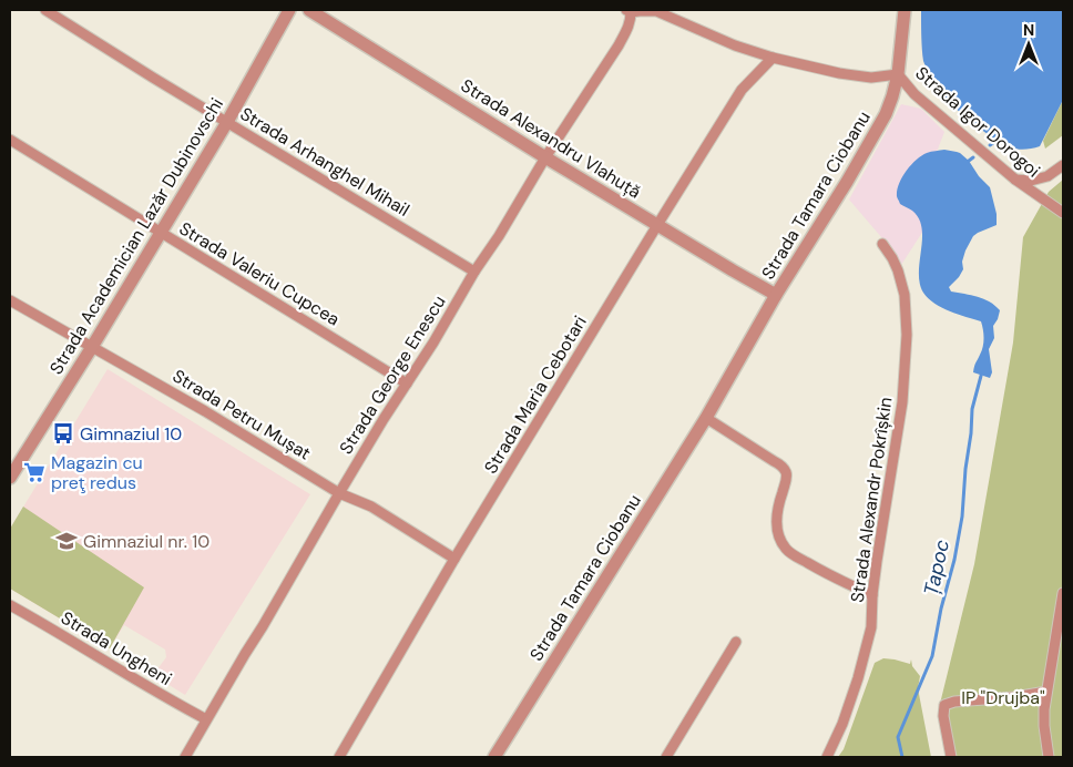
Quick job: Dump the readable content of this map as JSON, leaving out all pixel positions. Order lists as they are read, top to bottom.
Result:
{
  "streets": {
    "street": [
      "Strada Igor Dorogoi",
      "Strada Аlexandru Vlahuță",
      "Strada Arhanghel Mihail",
      "Strada Tamara Ciobanu",
      "Strada Academician Lazăr Dubinovschi",
      "Strada Valeriu Cupcea",
      "Strada George Enescu",
      "Strada Maria Cebotari",
      "Strada Petru Mușat",
      "Strada Alexandr Pokrîșkin",
      "Strada Ungheni"
    ]
  },
  "crossings": [
    ["Strada Igor Dorogoi", "Strada Tamara Ciobanu"],
    ["Strada Аlexandru Vlahuță", "Strada Tamara Ciobanu"],
    ["Strada Аlexandru Vlahuță", "Strada George Enescu"],
    ["Strada Аlexandru Vlahuță", "Strada Maria Cebotari"],
    ["Strada Arhanghel Mihail", "Strada Academician Lazăr Dubinovschi"],
    ["Strada Arhanghel Mihail", "Strada George Enescu"],
    ["Strada Academician Lazăr Dubinovschi", "Strada Valeriu Cupcea"],
    ["Strada Academician Lazăr Dubinovschi", "Strada Petru Mușat"],
    ["Strada Valeriu Cupcea", "Strada George Enescu"],
    ["Strada George Enescu", "Strada Petru Mușat"],
    ["Strada George Enescu", "Strada Ungheni"],
    ["Strada Maria Cebotari", "Strada Petru Mușat"]
  ],
  "water": ["Țapoc"],
  "parks": ["IP \"Drujba\""],
  "places": {
    "bus stop": ["Gimnaziul 10"],
    "supermarket": ["Magazin cu preţ redus"],
    "school or university": ["Gimnaziul nr. 10"]
  },
  "north": "top"
}
